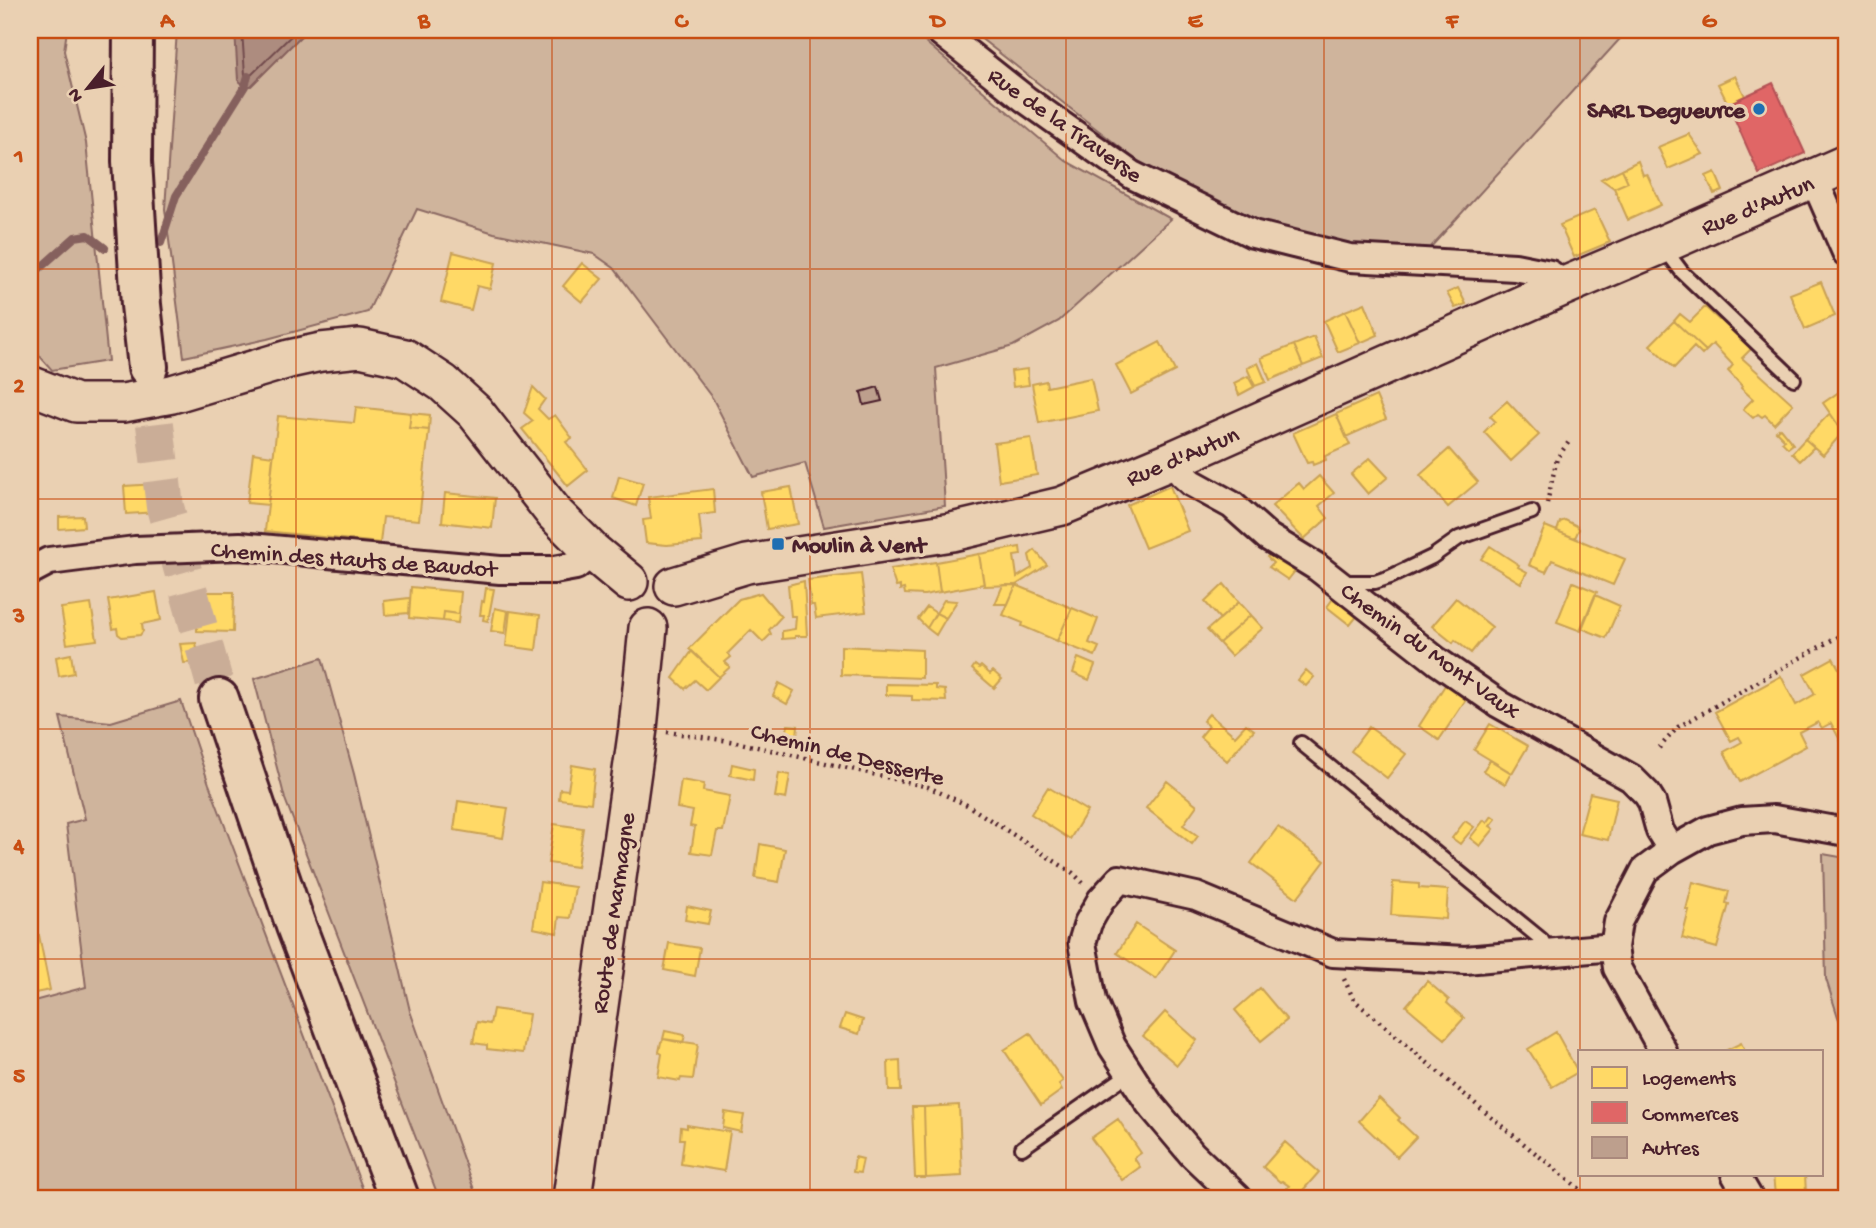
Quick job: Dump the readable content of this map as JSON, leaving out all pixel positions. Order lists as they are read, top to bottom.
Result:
{
  "streets": {
    "main road": ["Rue d'Autun", "Route de Marmagne"],
    "street": ["Rue de la Traverse", "Chemin des Hauts de Baudot", "Chemin du Mont Vaux"],
    "path": ["Chemin de Desserte"]
  },
  "crossings": [
    ["Rue de la Traverse", "Rue d'Autun"],
    ["Rue d'Autun", "Chemin du Mont Vaux"],
    ["Rue d'Autun", "Route de Marmagne"],
    ["Chemin de Desserte", "Route de Marmagne"]
  ],
  "places": {
    "other": ["SARL Degueurce"],
    "transit": ["Moulin à Vent"]
  },
  "legend": ["Logements", "Commerces", "Autres"],
  "north": "bottom left",
  "grid": {
    "columns": [
      "A",
      "B",
      "C",
      "D",
      "E",
      "F",
      "G"
    ],
    "rows": [
      "1",
      "2",
      "3",
      "4",
      "5"
    ]
  }
}
